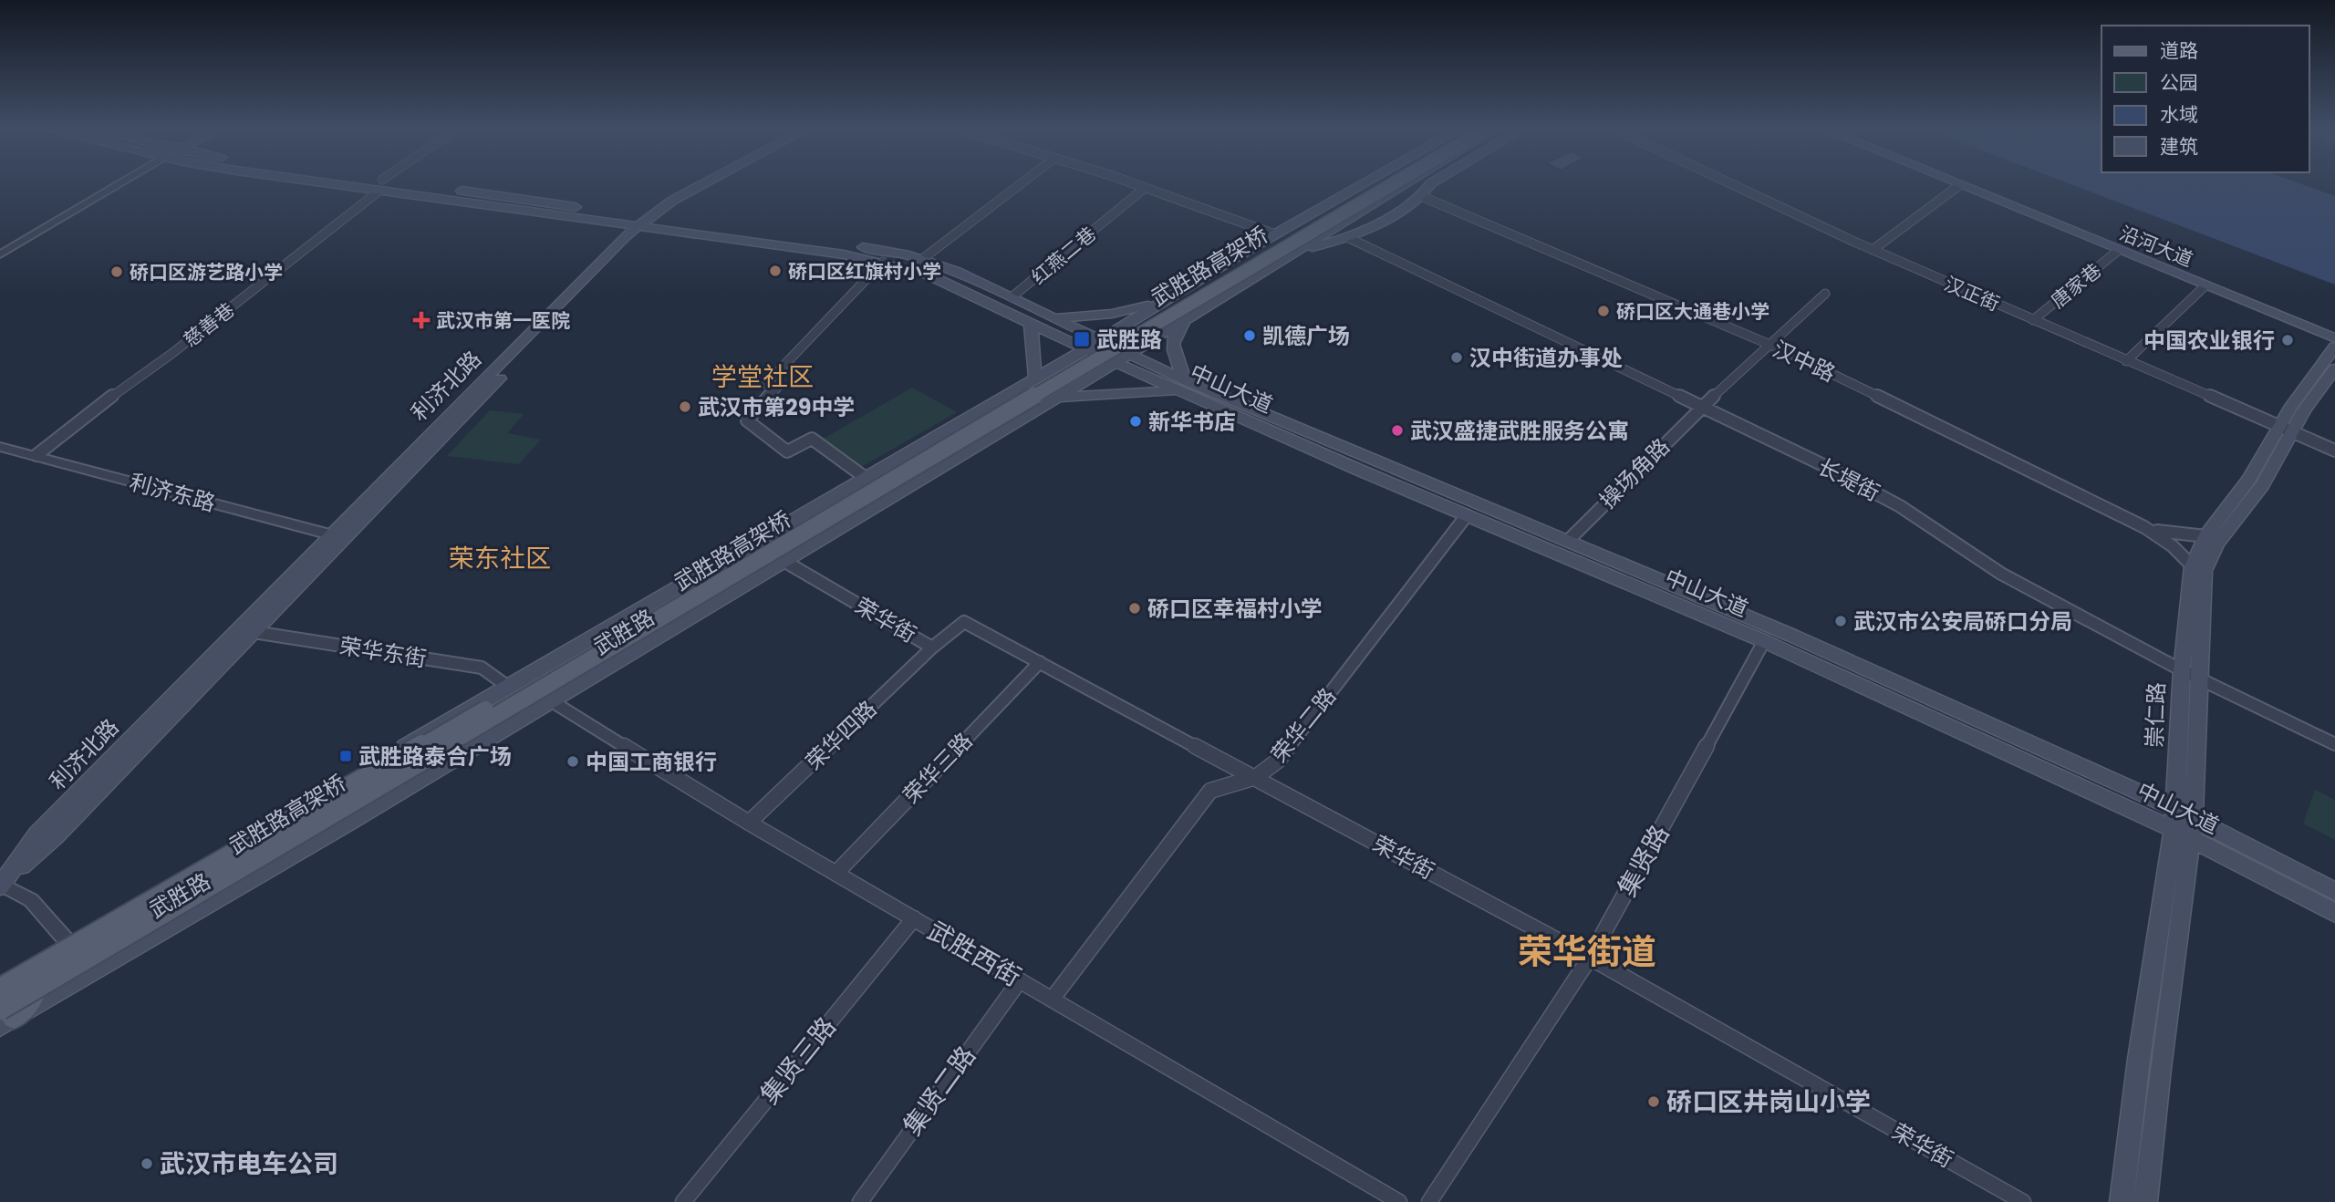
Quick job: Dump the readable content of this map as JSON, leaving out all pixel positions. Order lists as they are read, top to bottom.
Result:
{
  "streets": {
    "main road": [
      "沿河大道",
      "武胜路高架桥",
      "利济北路",
      "中山大道",
      "武胜路",
      "崇仁路"
    ],
    "street": [
      "红燕二巷",
      "唐家巷",
      "汉正街",
      "慈善巷",
      "汉中路",
      "操场角路",
      "长堤街",
      "利济东路",
      "荣华街",
      "荣华东街",
      "荣华二路",
      "荣华四路",
      "荣华三路",
      "集贤路",
      "武胜西街",
      "集贤三路",
      "集贤二路"
    ]
  },
  "crossings": [
    ["沿河大道", "唐家巷"],
    ["红燕二巷", "中山大道"],
    ["武胜路高架桥", "武胜路"],
    ["唐家巷", "汉正街"],
    ["汉正街", "崇仁路"],
    ["慈善巷", "中山大道"],
    ["慈善巷", "利济东路"],
    ["汉中路", "操场角路"],
    ["汉中路", "崇仁路"],
    ["利济北路", "中山大道"],
    ["利济北路", "利济东路"],
    ["利济北路", "荣华东街"],
    ["中山大道", "操场角路"],
    ["中山大道", "武胜路"],
    ["中山大道", "崇仁路"],
    ["中山大道", "荣华二路"],
    ["中山大道", "集贤路"],
    ["操场角路", "长堤街"],
    ["长堤街", "崇仁路"],
    ["荣华街", "武胜路"],
    ["荣华街", "荣华二路"],
    ["荣华街", "荣华四路"],
    ["荣华街", "荣华三路"],
    ["荣华街", "集贤路"],
    ["武胜路", "荣华东街"],
    ["武胜路", "武胜西街"],
    ["荣华二路", "武胜西街"],
    ["荣华四路", "武胜西街"],
    ["荣华三路", "武胜西街"],
    ["武胜西街", "集贤三路"],
    ["武胜西街", "集贤二路"]
  ],
  "districts": ["学堂社区", "荣东社区", "荣华街道"],
  "places": {
    "other": [
      "硚口区红旗村小学",
      "硚口区游艺路小学",
      "硚口区大通巷小学",
      "凯德广场",
      "中国农业银行",
      "汉中街道办事处",
      "武汉市第29中学",
      "新华书店",
      "武汉盛捷武胜服务公寓",
      "硚口区幸福村小学",
      "武汉市公安局硚口分局",
      "中国工商银行",
      "硚口区井岗山小学",
      "武汉市电车公司"
    ],
    "health": ["武汉市第一医院"],
    "transit": ["武胜路", "武胜路泰合广场"]
  },
  "legend": [
    "道路",
    "公园",
    "水域",
    "建筑"
  ]
}
